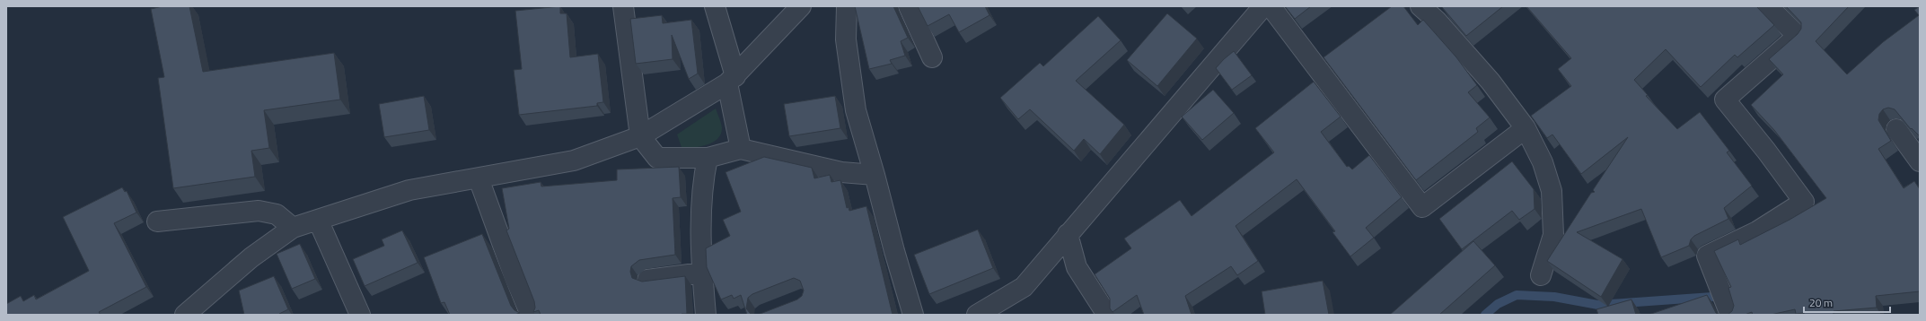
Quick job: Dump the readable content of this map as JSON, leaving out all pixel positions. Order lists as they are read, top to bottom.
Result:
{
  "scale_bar": "20 m"
}
